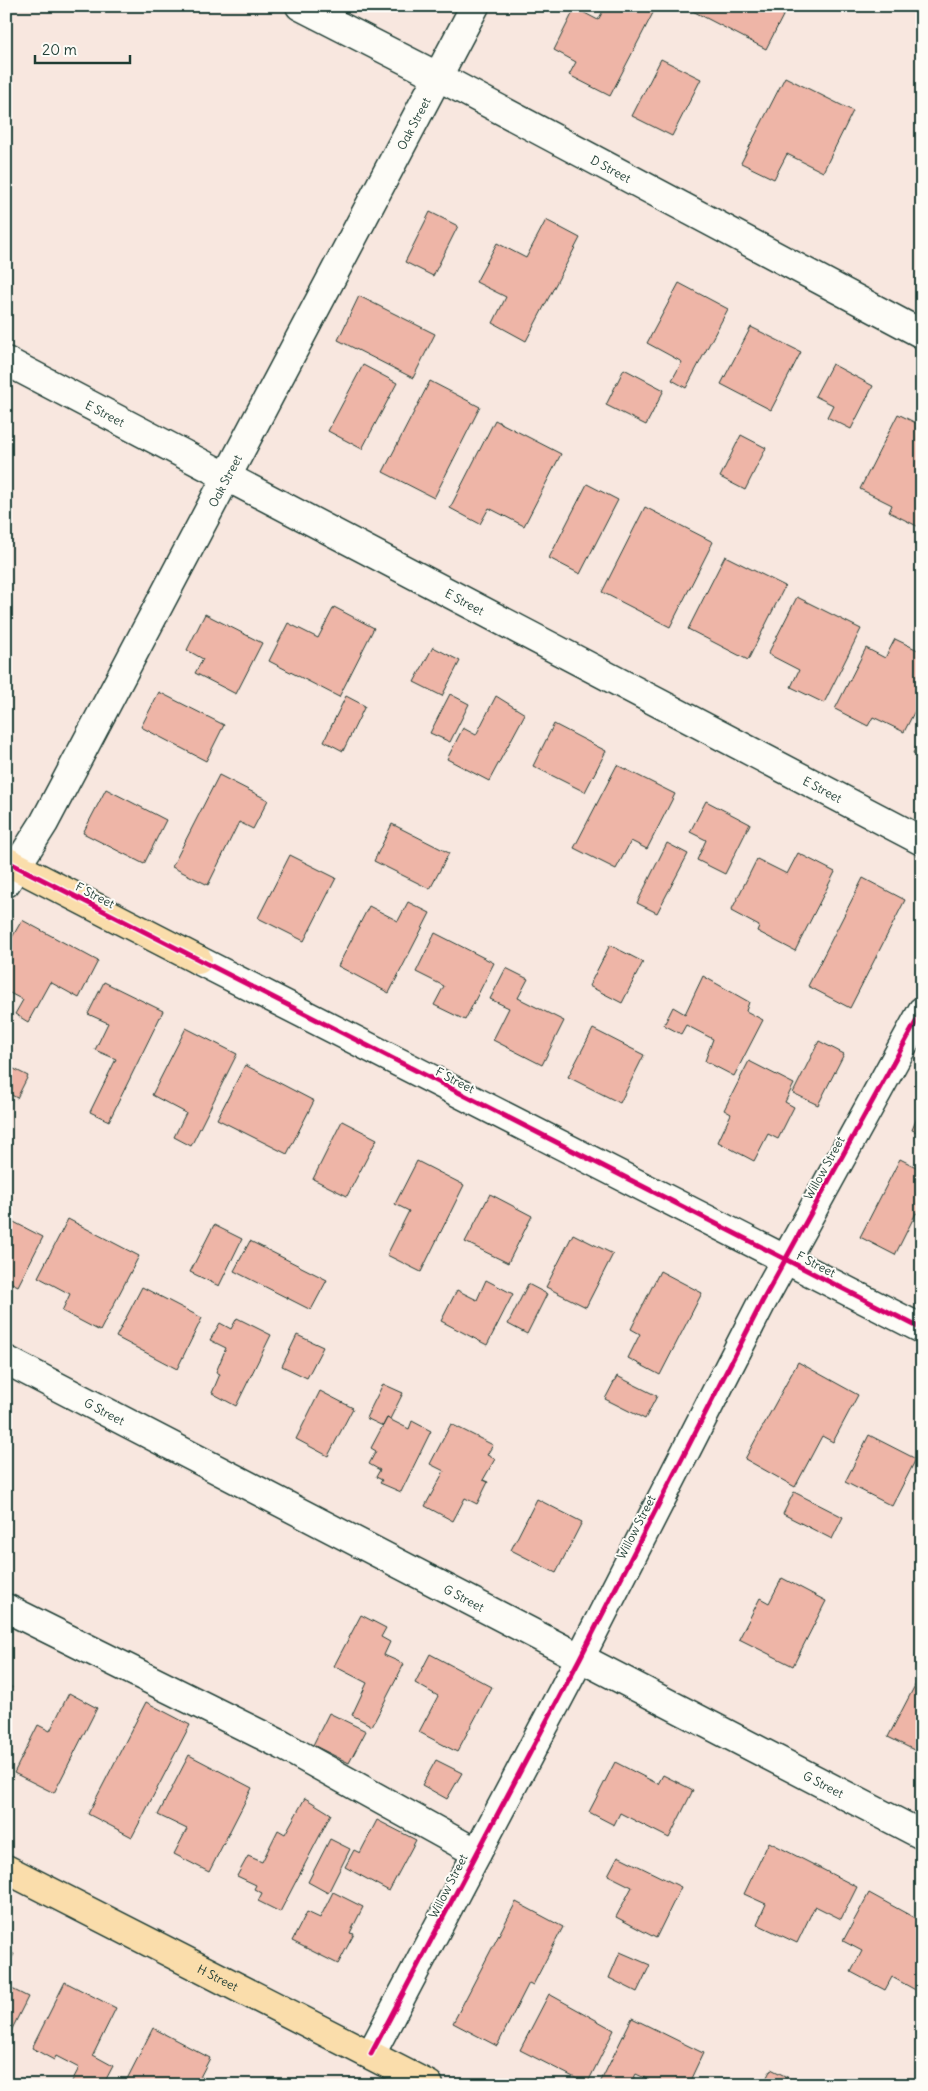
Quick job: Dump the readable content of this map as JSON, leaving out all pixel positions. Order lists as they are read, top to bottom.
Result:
{
  "streets": {
    "main road": ["F Street", "H Street"],
    "street": [
      "Oak Street",
      "D Street",
      "E Street",
      "Willow Street",
      "G Street"
    ]
  },
  "crossings": [
    ["Oak Street", "D Street"],
    ["Oak Street", "E Street"],
    ["Oak Street", "F Street"],
    ["F Street", "Willow Street"],
    ["Willow Street", "G Street"],
    ["Willow Street", "H Street"]
  ],
  "scale_bar": "20 m"
}
